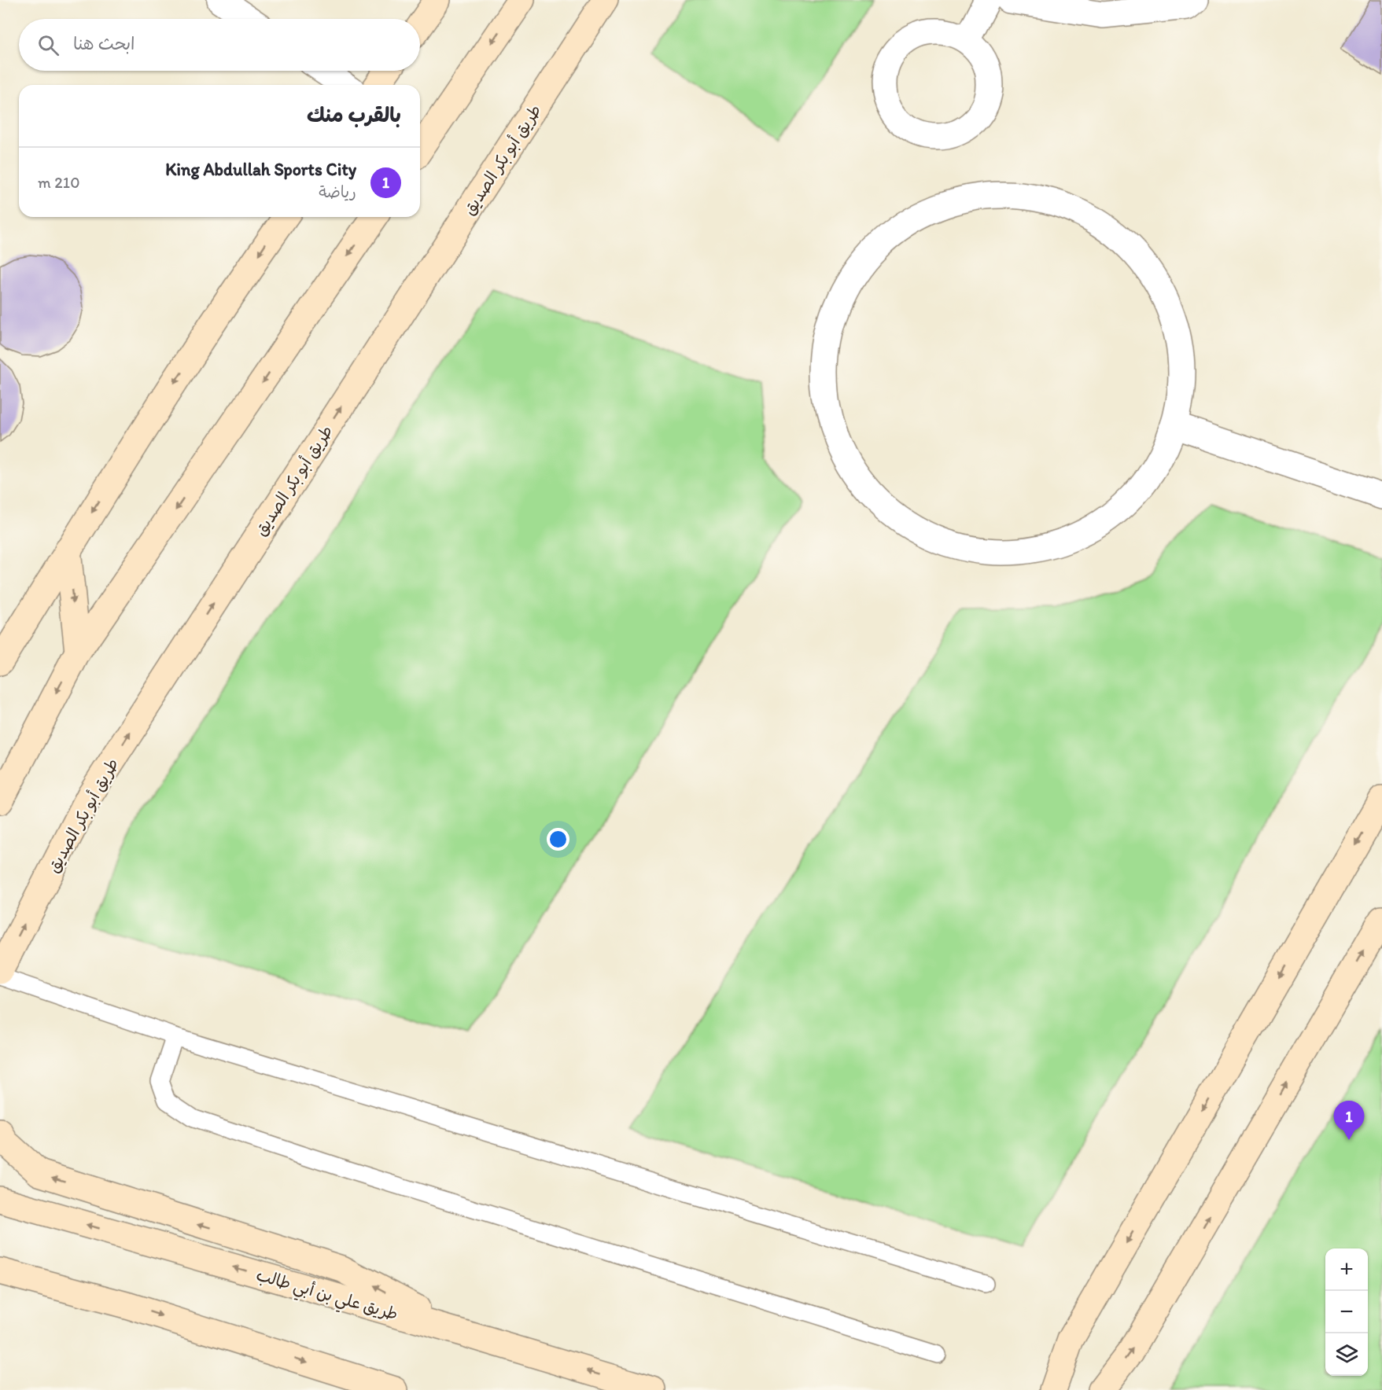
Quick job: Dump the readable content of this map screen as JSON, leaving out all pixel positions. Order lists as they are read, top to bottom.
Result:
{
  "streets": {
    "main road": ["طريق أبو بكر الصديق", "طريق علي بن أبي طالب"]
  },
  "page": {
    "search": "ابحث هنا",
    "heading": "بالقرب منك",
    "list": [
      {
        "mark": "1",
        "name": "King Abdullah Sports City",
        "note": "رياضة",
        "value": "210 m"
      }
    ],
    "pins": "1",
    "map_buttons": ["+", "−"]
  }
}
